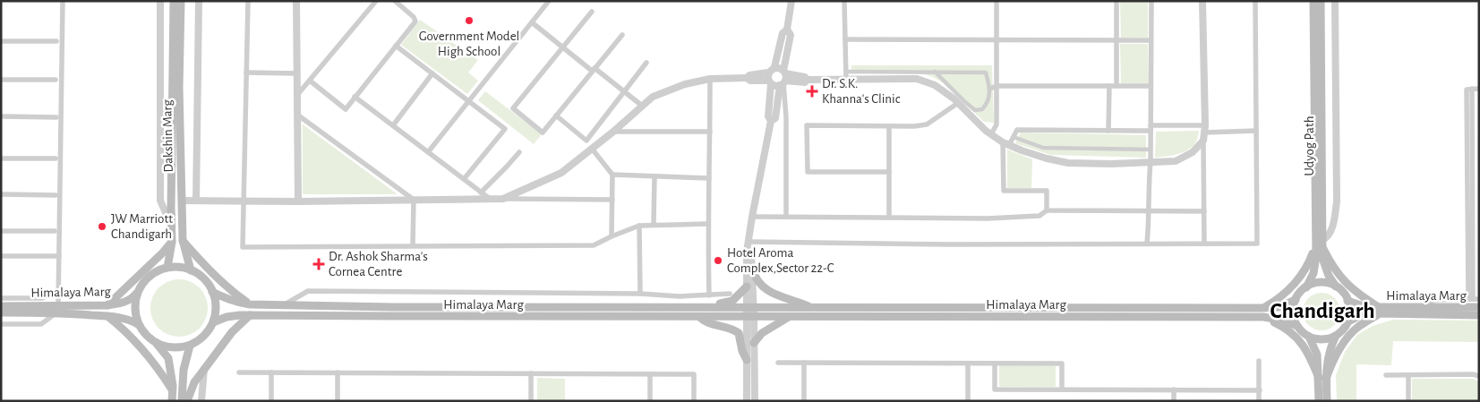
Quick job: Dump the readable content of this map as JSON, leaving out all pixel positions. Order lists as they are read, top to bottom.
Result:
{
  "streets": {
    "main road": ["Dakshin Marg", "Udyog Path", "Himalaya Marg"]
  },
  "crossings": [
    ["Dakshin Marg", "Himalaya Marg"],
    ["Udyog Path", "Himalaya Marg"]
  ],
  "districts": ["Chandigarh"],
  "places": {
    "other": ["Government Model High School", "JW Marriott Chandigarh", "Hotel Aroma Complex,Sector 22-C"],
    "health": ["Dr. S.K. Khanna's Clinic", "Dr. Ashok Sharma's Cornea Centre"]
  }
}
